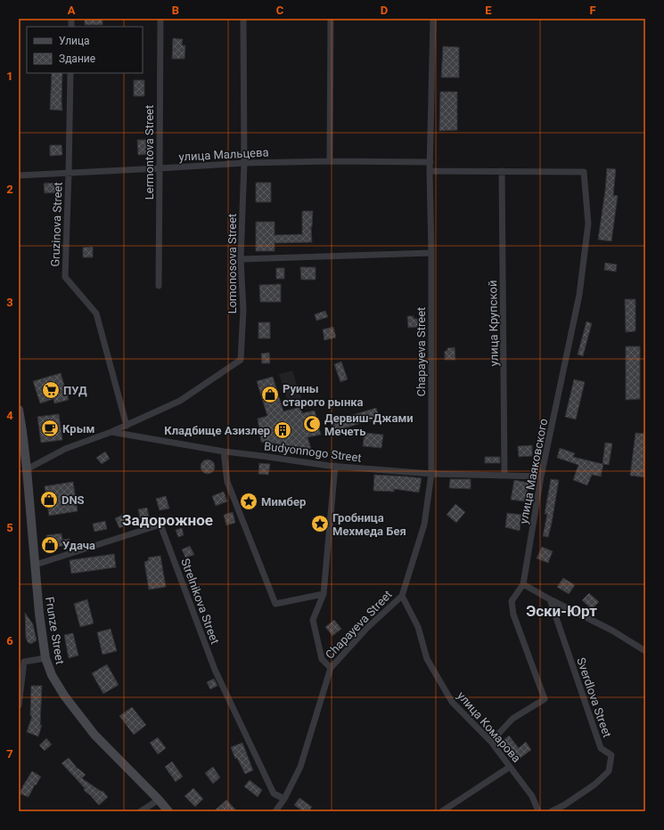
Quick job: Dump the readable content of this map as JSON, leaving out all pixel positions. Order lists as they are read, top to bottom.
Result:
{
  "streets": {
    "main road": ["Frunze Street"],
    "street": [
      "Lermontova Street",
      "улица Мальцева",
      "Gruzinova Street",
      "Lomonosova Street",
      "улица Крупской",
      "Chapayeva Street",
      "Budyonnogo Street",
      "улица Маяковского",
      "Strelnikova Street",
      "Sverdlova Street",
      "улица Комарова"
    ]
  },
  "crossings": [
    ["Lermontova Street", "улица Мальцева"],
    ["улица Мальцева", "Gruzinova Street"],
    ["улица Мальцева", "Lomonosova Street"],
    ["улица Мальцева", "Chapayeva Street"],
    ["Gruzinova Street", "Lomonosova Street"],
    ["Lomonosova Street", "Budyonnogo Street"],
    ["улица Крупской", "Budyonnogo Street"],
    ["улица Крупской", "улица Маяковского"],
    ["Chapayeva Street", "Budyonnogo Street"],
    ["Chapayeva Street", "Strelnikova Street"],
    ["Chapayeva Street", "улица Комарова"],
    ["Budyonnogo Street", "улица Маяковского"],
    ["Budyonnogo Street", "Frunze Street"],
    ["улица Маяковского", "улица Комарова"],
    ["Strelnikova Street", "Frunze Street"]
  ],
  "districts": ["Задорожное", "Эски-Юрт"],
  "places": {
    "supermarket": ["ПУД"],
    "shop": ["Руины старого рынка", "DNS", "Удача"],
    "mosque": ["Дервиш-Джами Мечеть"],
    "cafe": ["Крым"],
    "building": ["Кладбище Азизлер"],
    "place": ["Мимбер", "Гробница Мехмеда Бея"]
  },
  "legend": ["Улица", "Здание"],
  "grid": {
    "columns": [
      "A",
      "B",
      "C",
      "D",
      "E",
      "F"
    ],
    "rows": [
      "1",
      "2",
      "3",
      "4",
      "5",
      "6",
      "7"
    ]
  }
}
